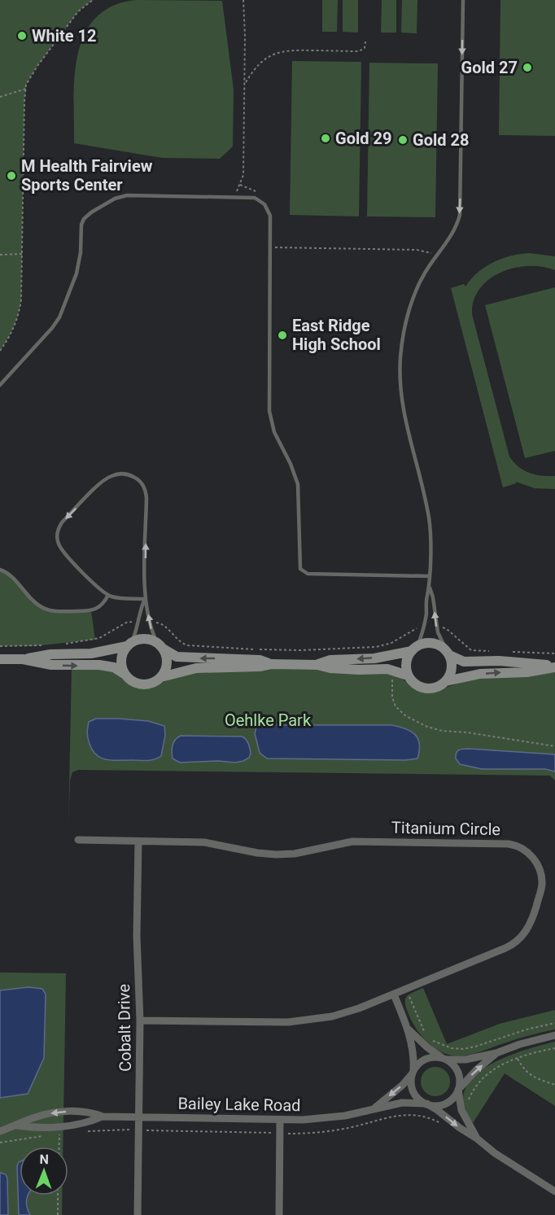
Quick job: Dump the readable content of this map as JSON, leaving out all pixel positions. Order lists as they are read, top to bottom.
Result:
{
  "streets": {
    "street": ["Titanium Circle", "Cobalt Drive", "Bailey Lake Road"]
  },
  "crossings": [
    ["Titanium Circle", "Cobalt Drive"],
    ["Cobalt Drive", "Bailey Lake Road"]
  ],
  "parks": ["Oehlke Park"],
  "places": [
    "White 12",
    "Gold 27",
    "Gold 29",
    "Gold 28",
    "M Health Fairview Sports Center",
    "East Ridge High School"
  ],
  "north": "top"
}
